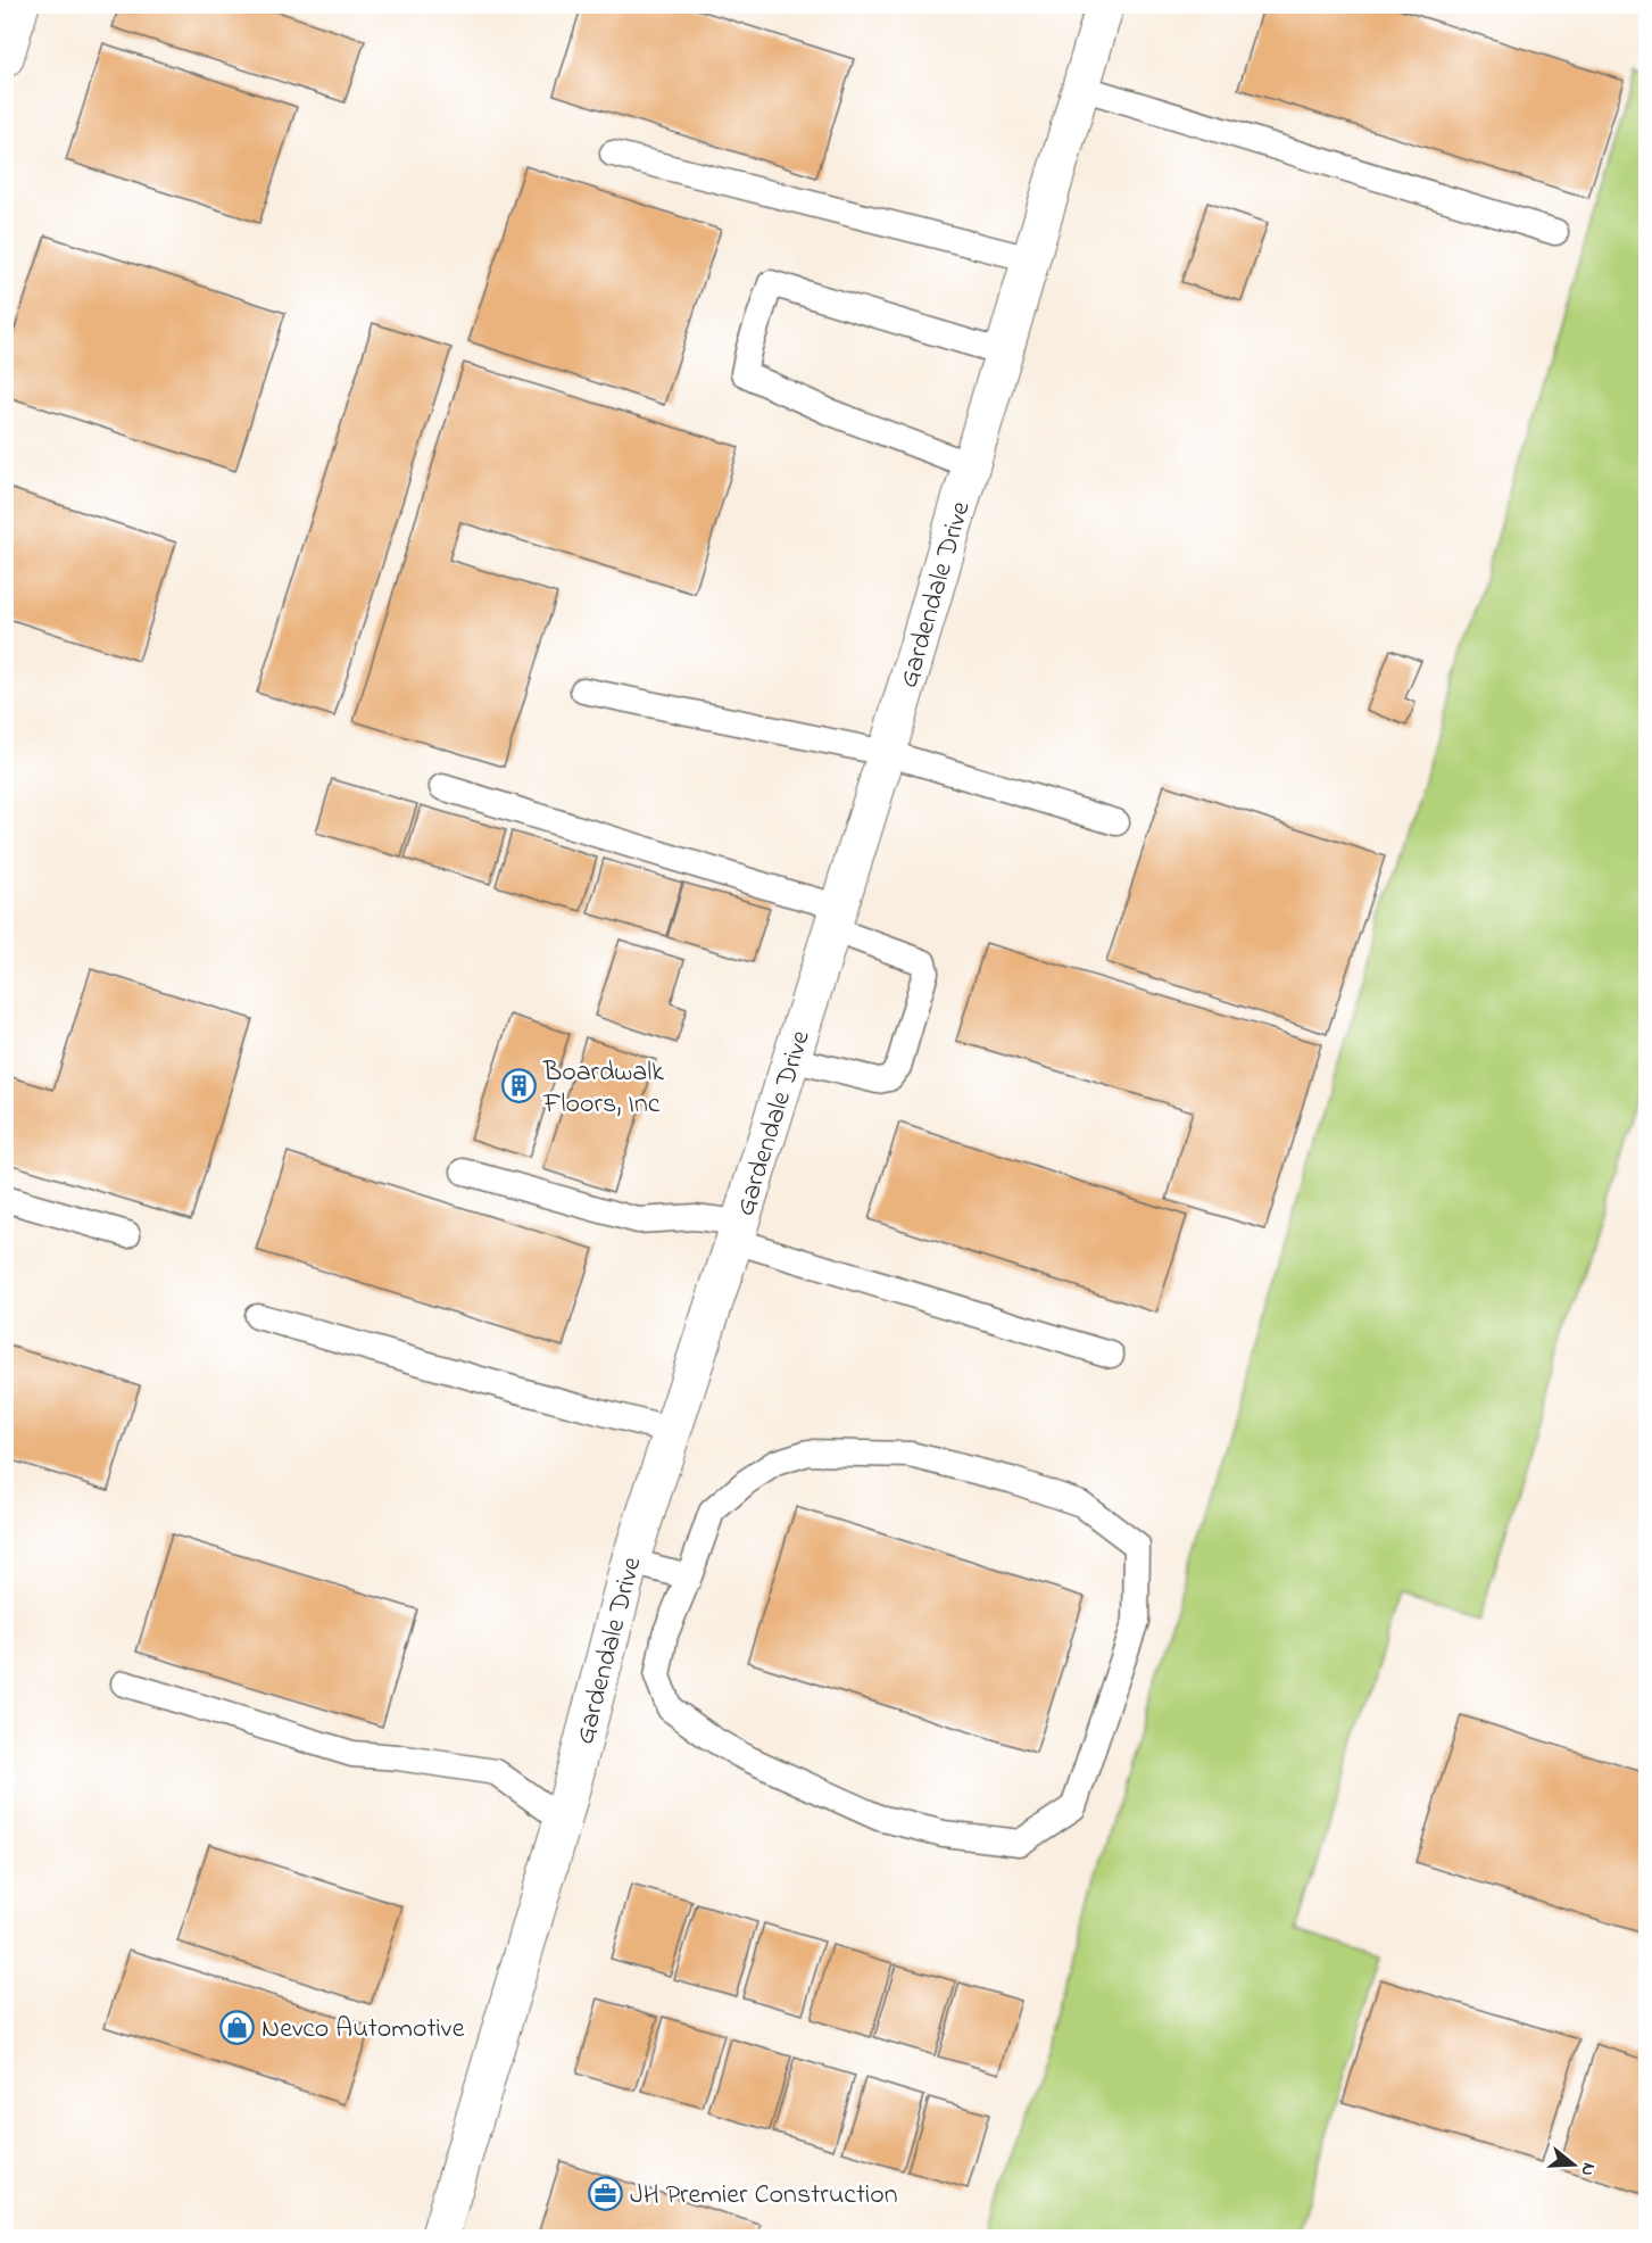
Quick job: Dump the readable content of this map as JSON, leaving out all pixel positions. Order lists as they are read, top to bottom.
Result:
{
  "streets": {
    "street": ["Gardendale Drive"]
  },
  "places": {
    "building": ["Boardwalk Floors, Inc"],
    "shop": ["Nevco Automotive"],
    "office": ["JH Premier Construction"]
  },
  "north": "right"
}
